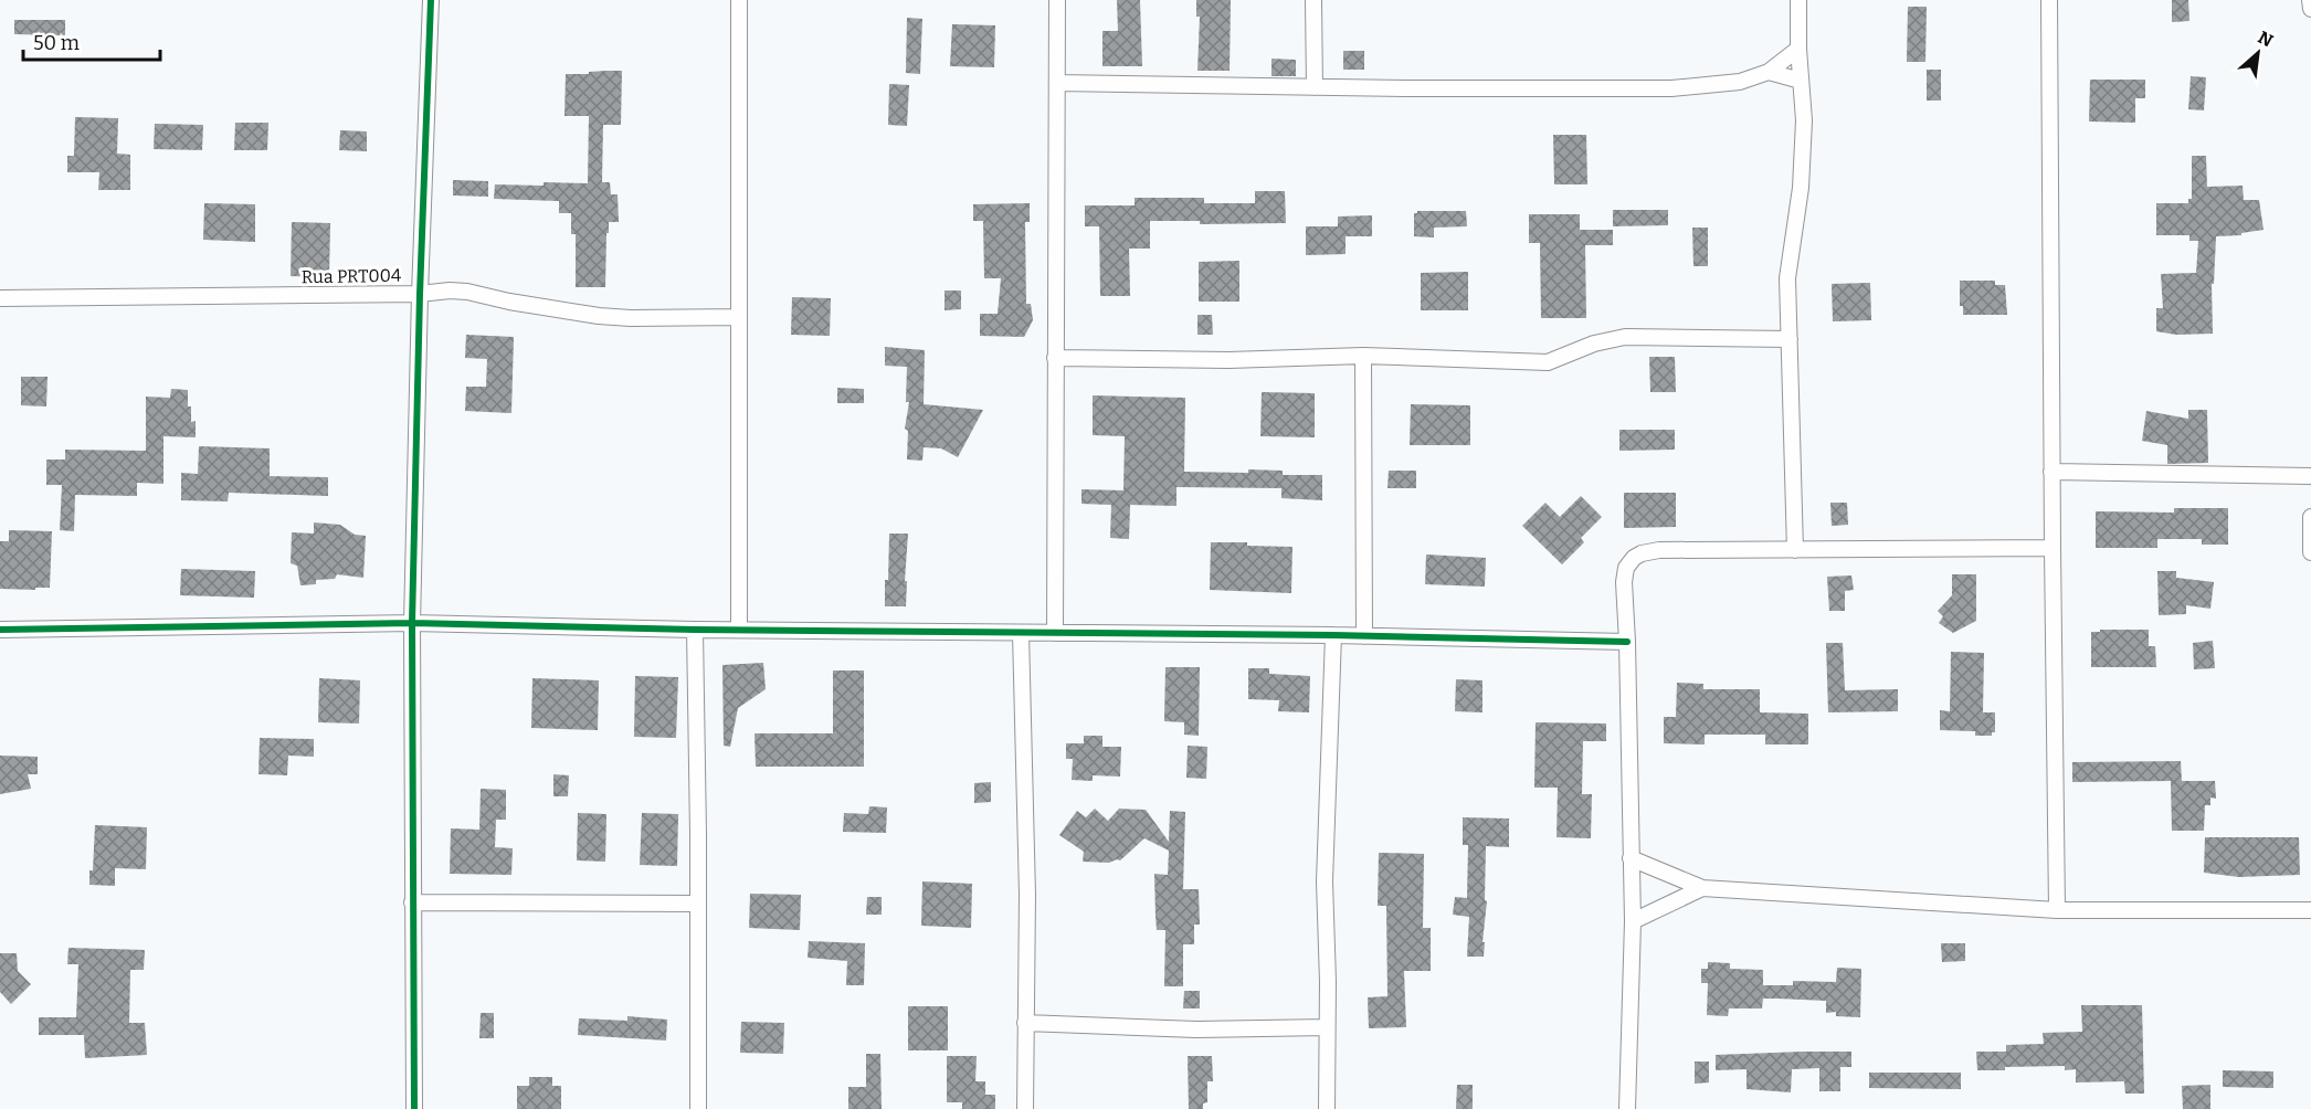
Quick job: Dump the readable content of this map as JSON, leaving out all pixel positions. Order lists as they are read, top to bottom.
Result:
{
  "streets": {
    "street": ["Rua PRT004"]
  },
  "scale_bar": "50 m",
  "north": "top right"
}
